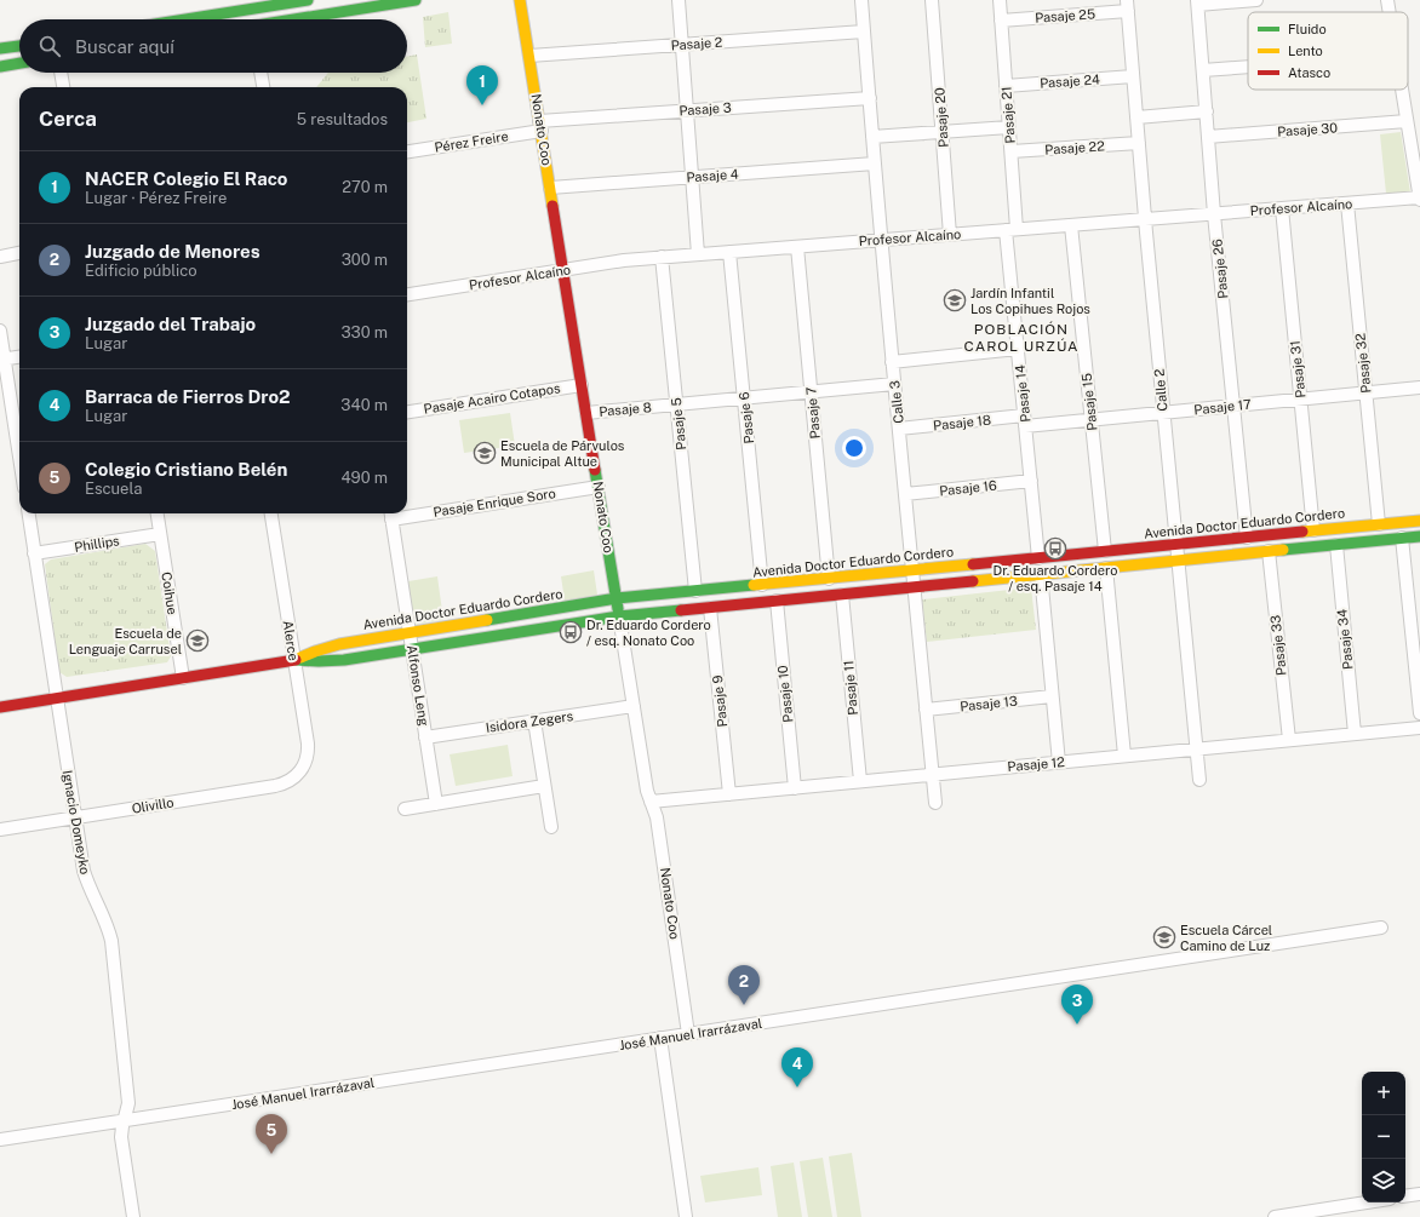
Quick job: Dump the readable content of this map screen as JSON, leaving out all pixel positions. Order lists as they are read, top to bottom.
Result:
{
  "streets": {
    "main road": ["Nonato Coo", "Avenida Doctor Eduardo Cordero"],
    "street": [
      "Pasaje 25",
      "Pasaje 2",
      "Pasaje 24",
      "Pasaje 3",
      "Pasaje 21",
      "Pasaje 20",
      "Pasaje 30",
      "Pérez Freire",
      "Pasaje 22",
      "Pasaje 4",
      "Profesor Alcaíno",
      "Pasaje 26",
      "Pasaje 32",
      "Pasaje 31",
      "Calle 2",
      "Pasaje 14",
      "Pasaje Acairo Cotapos",
      "Calle 3",
      "Pasaje 15",
      "Pasaje 17",
      "Pasaje 8",
      "Pasaje 7",
      "Pasaje 6",
      "Pasaje 18",
      "Pasaje 5",
      "Pasaje 16",
      "Pasaje Enrique Soro",
      "Phillips",
      "Coihue",
      "Pasaje 34",
      "Alerce",
      "Pasaje 33",
      "Alfonso Leng",
      "Pasaje 11",
      "Pasaje 10",
      "Pasaje 9",
      "Pasaje 13",
      "Isidora Zegers",
      "Pasaje 12",
      "Olivillo",
      "Ignacio Domeyko",
      "José Manuel Irarrázaval"
    ]
  },
  "crossings": [
    ["Pasaje 25", "Pasaje 21"],
    ["Pasaje 25", "Calle 2"],
    ["Pasaje 2", "Nonato Coo"],
    ["Pasaje 2", "Calle 3"],
    ["Pasaje 24", "Pasaje 21"],
    ["Pasaje 24", "Calle 2"],
    ["Pasaje 3", "Nonato Coo"],
    ["Pasaje 3", "Pérez Freire"],
    ["Pasaje 3", "Calle 3"],
    ["Pasaje 21", "Pasaje 22"],
    ["Pasaje 21", "Profesor Alcaíno"],
    ["Pasaje 21", "Pasaje 14"],
    ["Pasaje 20", "Profesor Alcaíno"],
    ["Nonato Coo", "Pérez Freire"],
    ["Nonato Coo", "Pasaje 4"],
    ["Nonato Coo", "Profesor Alcaíno"],
    ["Nonato Coo", "Pasaje Acairo Cotapos"],
    ["Nonato Coo", "Pasaje 8"],
    ["Nonato Coo", "Pasaje Enrique Soro"],
    ["Nonato Coo", "Avenida Doctor Eduardo Cordero"],
    ["Nonato Coo", "Isidora Zegers"],
    ["Nonato Coo", "Pasaje 12"],
    ["Nonato Coo", "José Manuel Irarrázaval"],
    ["Pasaje 30", "Pasaje 26"],
    ["Pasaje 22", "Calle 2"],
    ["Pasaje 4", "Calle 3"],
    ["Profesor Alcaíno", "Pasaje 26"],
    ["Profesor Alcaíno", "Pasaje 32"],
    ["Profesor Alcaíno", "Pasaje 31"],
    ["Profesor Alcaíno", "Calle 2"],
    ["Profesor Alcaíno", "Pasaje 14"],
    ["Profesor Alcaíno", "Calle 3"],
    ["Profesor Alcaíno", "Pasaje 15"],
    ["Profesor Alcaíno", "Pasaje 7"],
    ["Profesor Alcaíno", "Pasaje 6"],
    ["Profesor Alcaíno", "Pasaje 5"],
    ["Pasaje 26", "Pasaje 17"],
    ["Pasaje 26", "Avenida Doctor Eduardo Cordero"],
    ["Pasaje 32", "Pasaje 17"],
    ["Pasaje 32", "Avenida Doctor Eduardo Cordero"],
    ["Pasaje 31", "Pasaje 17"],
    ["Pasaje 31", "Avenida Doctor Eduardo Cordero"],
    ["Calle 2", "Pasaje 17"],
    ["Calle 2", "Avenida Doctor Eduardo Cordero"],
    ["Calle 2", "Pasaje 12"],
    ["Pasaje 14", "Pasaje 17"],
    ["Pasaje 14", "Pasaje 18"],
    ["Pasaje 14", "Pasaje 16"],
    ["Pasaje 14", "Avenida Doctor Eduardo Cordero"],
    ["Calle 3", "Pasaje 8"],
    ["Calle 3", "Pasaje 18"],
    ["Calle 3", "Pasaje 16"],
    ["Calle 3", "Avenida Doctor Eduardo Cordero"],
    ["Calle 3", "Pasaje 13"],
    ["Calle 3", "Pasaje 12"],
    ["Pasaje 15", "Pasaje 17"],
    ["Pasaje 15", "Avenida Doctor Eduardo Cordero"],
    ["Pasaje 17", "Pasaje 18"],
    ["Pasaje 8", "Pasaje 7"],
    ["Pasaje 8", "Pasaje 6"],
    ["Pasaje 8", "Pasaje 5"],
    ["Pasaje 7", "Avenida Doctor Eduardo Cordero"],
    ["Pasaje 6", "Avenida Doctor Eduardo Cordero"],
    ["Pasaje 5", "Avenida Doctor Eduardo Cordero"],
    ["Avenida Doctor Eduardo Cordero", "Coihue"],
    ["Avenida Doctor Eduardo Cordero", "Pasaje 34"],
    ["Avenida Doctor Eduardo Cordero", "Alerce"],
    ["Avenida Doctor Eduardo Cordero", "Pasaje 33"],
    ["Avenida Doctor Eduardo Cordero", "Alfonso Leng"],
    ["Avenida Doctor Eduardo Cordero", "Pasaje 11"],
    ["Avenida Doctor Eduardo Cordero", "Pasaje 10"],
    ["Avenida Doctor Eduardo Cordero", "Pasaje 9"],
    ["Avenida Doctor Eduardo Cordero", "Ignacio Domeyko"],
    ["Phillips", "Coihue"],
    ["Phillips", "Ignacio Domeyko"],
    ["Pasaje 34", "Pasaje 12"],
    ["Alerce", "Olivillo"],
    ["Pasaje 33", "Pasaje 12"],
    ["Alfonso Leng", "Isidora Zegers"],
    ["Pasaje 11", "Pasaje 12"],
    ["Pasaje 10", "Pasaje 12"],
    ["Pasaje 9", "Pasaje 12"],
    ["Olivillo", "Ignacio Domeyko"],
    ["Ignacio Domeyko", "José Manuel Irarrázaval"]
  ],
  "districts": ["POBLACIÓN CAROL URZÚA"],
  "places": {
    "school or university": [
      "Jardín Infantil Los Copihues Rojos",
      "Escuela de Párvulos Municipal Altue",
      "Escuela de Lenguaje Carrusel",
      "Escuela Cárcel Camino de Luz"
    ],
    "bus stop": ["Dr. Eduardo Cordero / esq. Pasaje 14", "Dr. Eduardo Cordero / esq. Nonato Coo"]
  },
  "legend": ["Fluido", "Lento", "Atasco"],
  "page": {
    "search": "Buscar aquí",
    "pins": [
      "1",
      "2",
      "3",
      "4",
      "5"
    ],
    "heading": ["Cerca", "5 resultados"],
    "list": [
      {
        "mark": "1",
        "name": "NACER Colegio El Raco",
        "note": "Lugar · Pérez Freire",
        "value": "270 m"
      },
      {
        "mark": "2",
        "name": "Juzgado de Menores",
        "note": "Edificio público",
        "value": "300 m"
      },
      {
        "mark": "3",
        "name": "Juzgado del Trabajo",
        "note": "Lugar",
        "value": "330 m"
      },
      {
        "mark": "4",
        "name": "Barraca de Fierros Dro2",
        "note": "Lugar",
        "value": "340 m"
      },
      {
        "mark": "5",
        "name": "Colegio Cristiano Belén",
        "note": "Escuela",
        "value": "490 m"
      }
    ],
    "map_buttons": ["+", "−"]
  }
}
